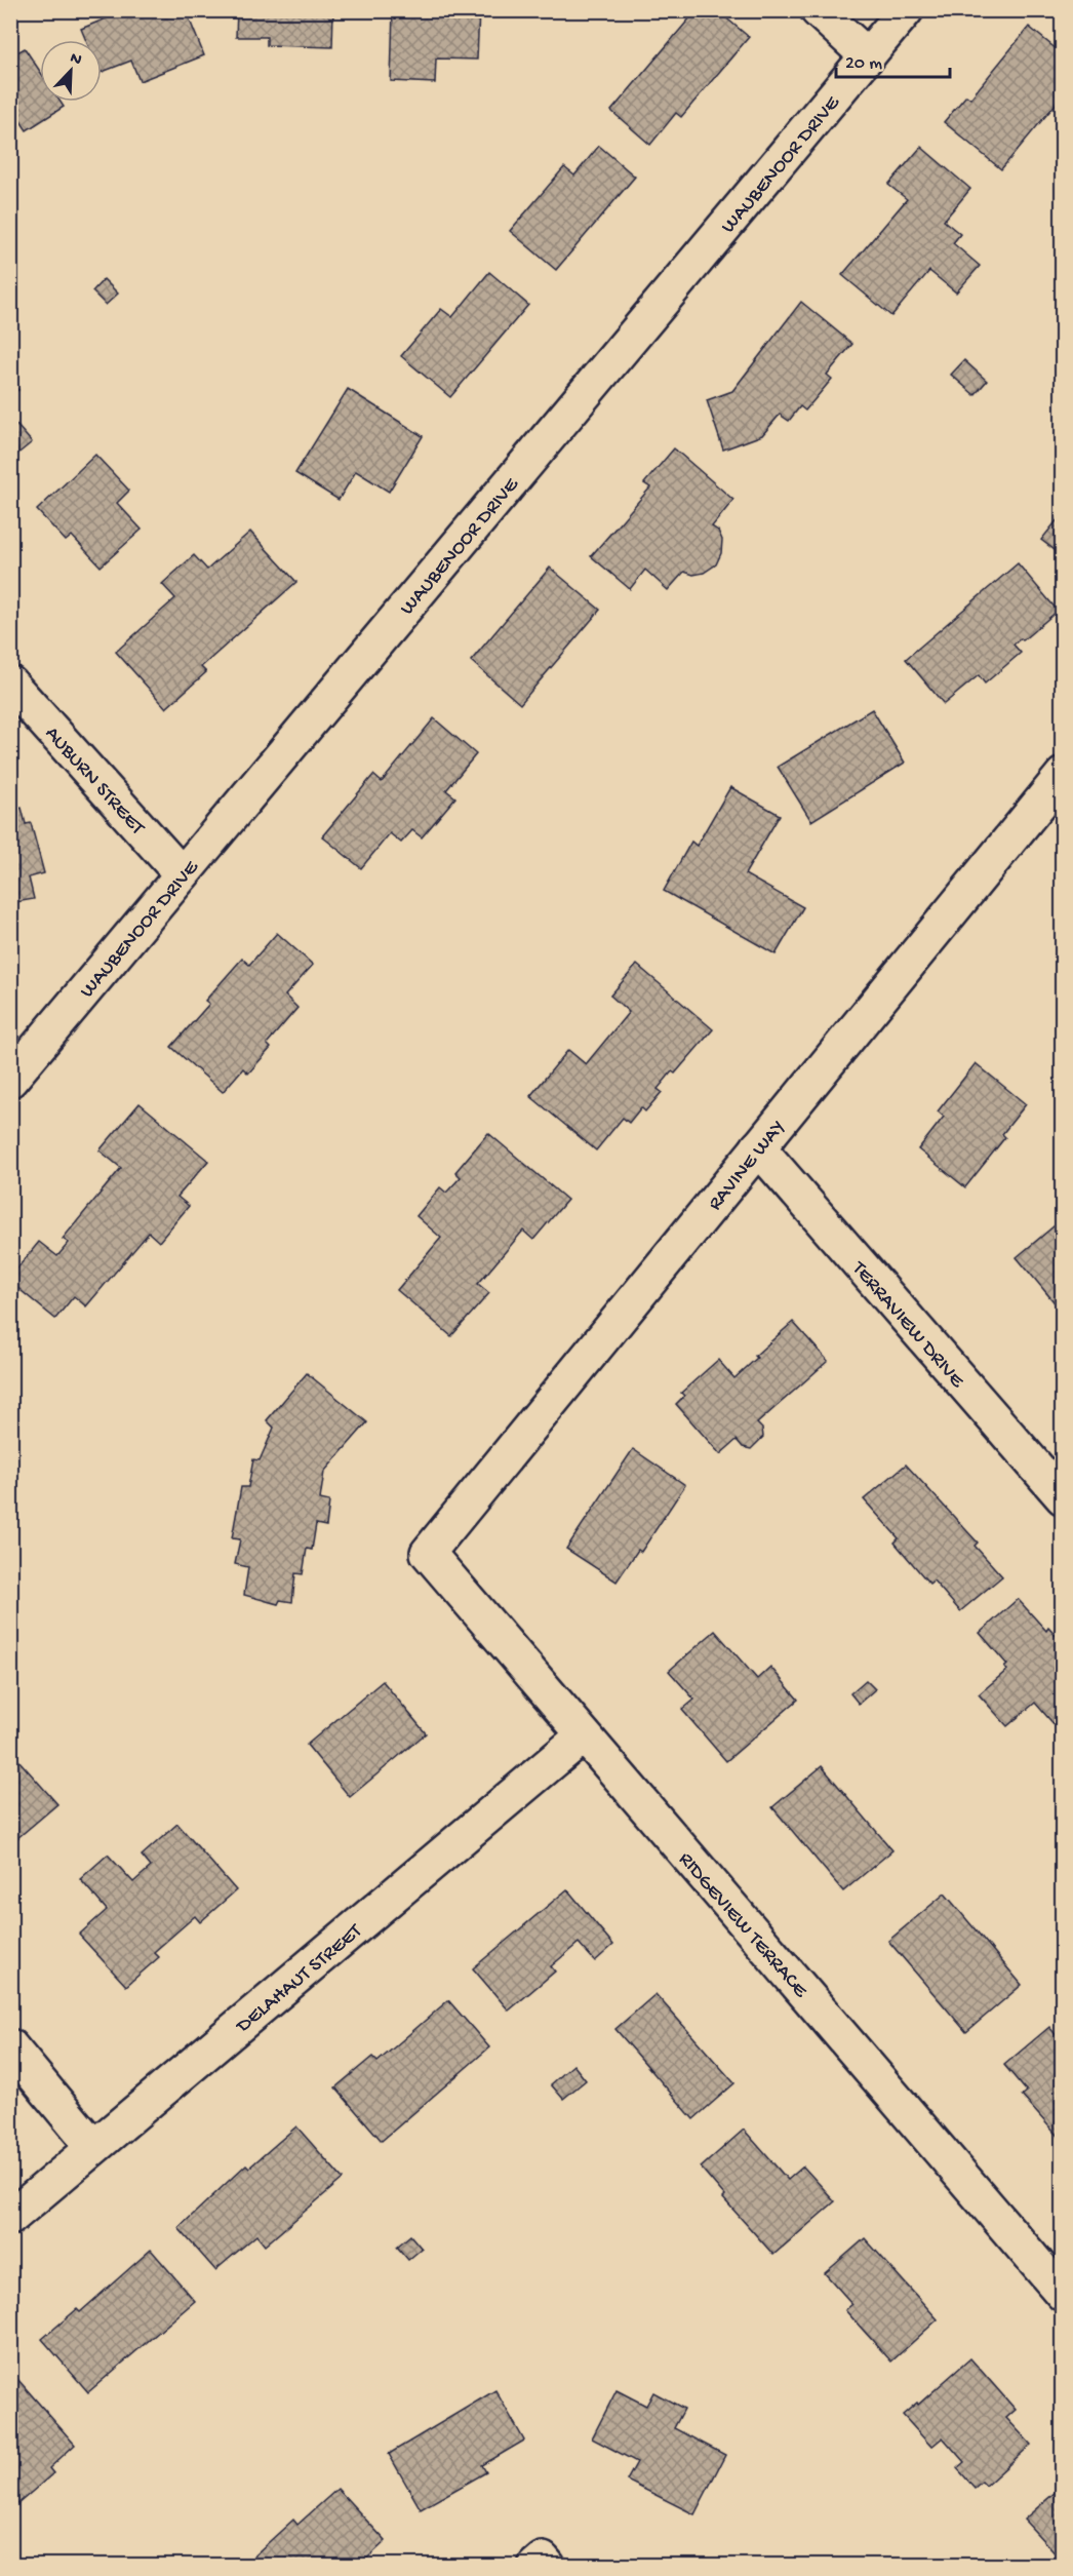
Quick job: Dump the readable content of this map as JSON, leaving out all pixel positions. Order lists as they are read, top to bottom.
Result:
{
  "streets": {
    "street": [
      "WAUBENOOR DRIVE",
      "AUBURN STREET",
      "RAVINE WAY",
      "TERRAVIEW DRIVE",
      "RIDGEVIEW TERRACE",
      "DELAHAUT STREET"
    ]
  },
  "crossings": [
    ["WAUBENOOR DRIVE", "AUBURN STREET"],
    ["RAVINE WAY", "TERRAVIEW DRIVE"],
    ["RAVINE WAY", "RIDGEVIEW TERRACE"],
    ["RIDGEVIEW TERRACE", "DELAHAUT STREET"]
  ],
  "scale_bar": "20 m",
  "north": "top right"
}
